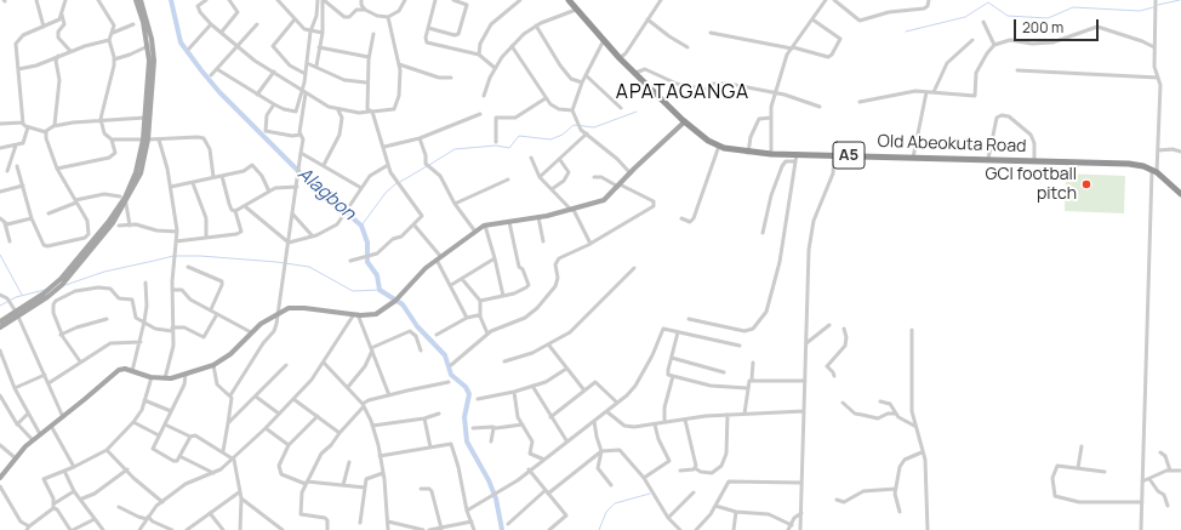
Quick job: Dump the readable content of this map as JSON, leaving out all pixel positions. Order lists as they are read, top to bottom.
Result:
{
  "streets": {
    "highway": ["Old Abeokuta Road", "A5"]
  },
  "districts": ["APATAGANGA"],
  "water": ["Alagbon"],
  "places": ["GCI football pitch"],
  "scale_bar": "200 m"
}
